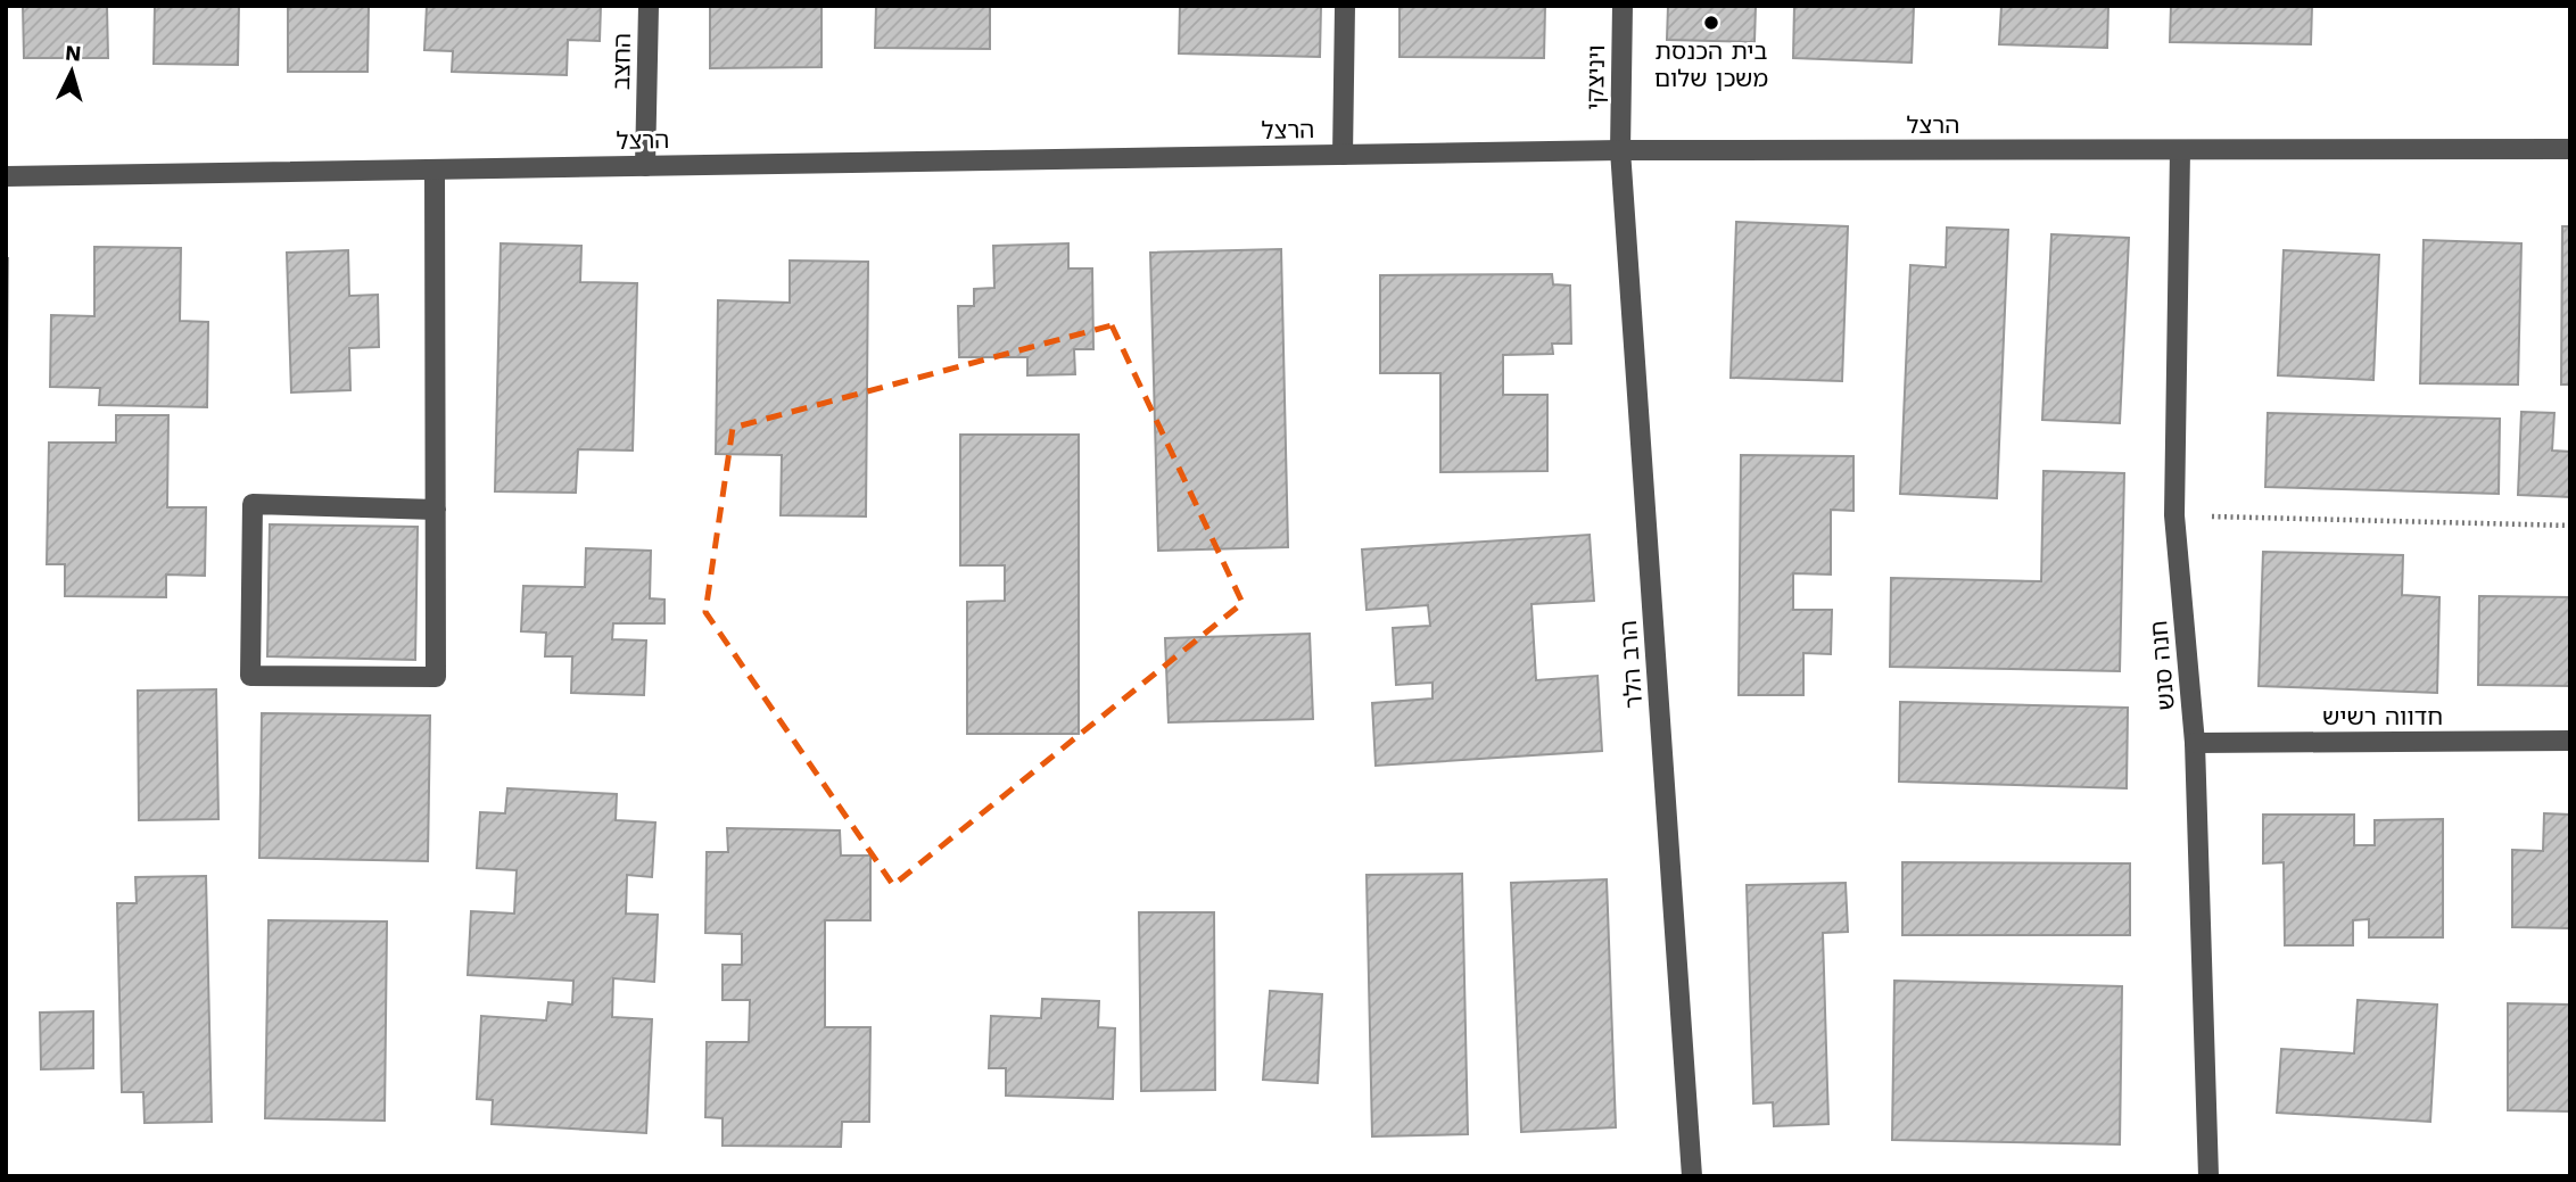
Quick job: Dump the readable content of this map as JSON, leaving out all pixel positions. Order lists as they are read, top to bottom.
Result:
{
  "streets": {
    "street": [
      "החצב",
      "ויניצקי",
      "הרצל",
      "הרב הלר",
      "חנה סנש",
      "חדווה רשיש"
    ]
  },
  "crossings": [
    ["החצב", "הרצל"],
    ["ויניצקי", "הרצל"],
    ["ויניצקי", "הרב הלר"],
    ["הרצל", "הרב הלר"],
    ["הרצל", "חנה סנש"],
    ["חנה סנש", "חדווה רשיש"]
  ],
  "places": ["בית הכנסת משכן שלום"],
  "north": "top"
}
